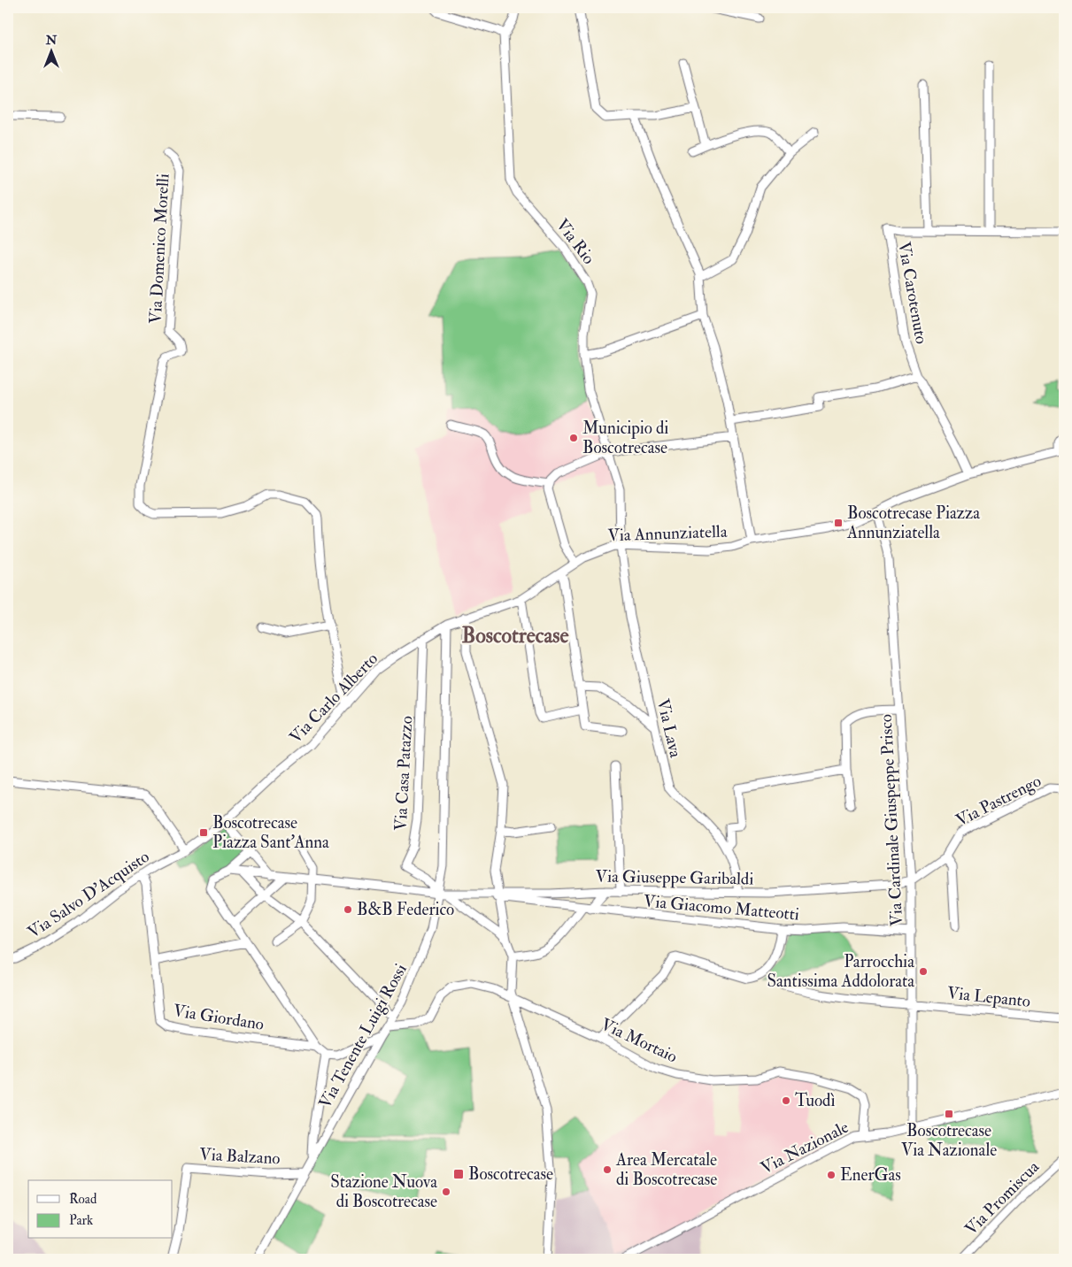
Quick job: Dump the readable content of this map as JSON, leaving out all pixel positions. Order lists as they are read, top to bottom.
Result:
{
  "streets": {
    "street": [
      "Via Rio",
      "Via Domenico Morelli",
      "Via Carotenuto",
      "Via Annunziatella",
      "Via Carlo Alberto",
      "Via Lava",
      "Via Casa Patazzo",
      "Via Pastrengo",
      "Via Cardinale Giuspeppe Prisco",
      "Via Giuseppe Garibaldi",
      "Via Salvo D'Acquisto",
      "Via Giacomo Matteotti",
      "Via Lepanto",
      "Via Giordano",
      "Via Tenente Luigi Rossi",
      "Via Mortaio",
      "Via Nazionale",
      "Via Balzano",
      "Via Promiscua"
    ]
  },
  "crossings": [
    ["Via Rio", "Via Annunziatella"],
    ["Via Rio", "Via Lava"],
    ["Via Domenico Morelli", "Via Carlo Alberto"],
    ["Via Carotenuto", "Via Annunziatella"],
    ["Via Annunziatella", "Via Carlo Alberto"],
    ["Via Annunziatella", "Via Lava"],
    ["Via Annunziatella", "Via Cardinale Giuspeppe Prisco"],
    ["Via Annunziatella", "Via Tenente Luigi Rossi"],
    ["Via Carlo Alberto", "Via Casa Patazzo"],
    ["Via Carlo Alberto", "Via Salvo D'Acquisto"],
    ["Via Carlo Alberto", "Via Tenente Luigi Rossi"],
    ["Via Lava", "Via Giuseppe Garibaldi"],
    ["Via Casa Patazzo", "Via Giacomo Matteotti"],
    ["Via Casa Patazzo", "Via Tenente Luigi Rossi"],
    ["Via Pastrengo", "Via Cardinale Giuspeppe Prisco"],
    ["Via Pastrengo", "Via Giuseppe Garibaldi"],
    ["Via Cardinale Giuspeppe Prisco", "Via Giuseppe Garibaldi"],
    ["Via Cardinale Giuspeppe Prisco", "Via Giacomo Matteotti"],
    ["Via Cardinale Giuspeppe Prisco", "Via Lepanto"],
    ["Via Cardinale Giuspeppe Prisco", "Via Nazionale"],
    ["Via Giuseppe Garibaldi", "Via Giacomo Matteotti"],
    ["Via Salvo D'Acquisto", "Via Giordano"],
    ["Via Giacomo Matteotti", "Via Tenente Luigi Rossi"],
    ["Via Tenente Luigi Rossi", "Via Mortaio"],
    ["Via Tenente Luigi Rossi", "Via Balzano"],
    ["Via Mortaio", "Via Nazionale"]
  ],
  "districts": ["Boscotrecase"],
  "places": {
    "other": [
      "Municipio di Boscotrecase",
      "B&B Federico",
      "Parrocchia Santissima Addolorata",
      "Tuodì",
      "Area Mercatale di Boscotrecase",
      "EnerGas",
      "Stazione Nuova di Boscotrecase"
    ],
    "transit": [
      "Boscotrecase Piazza Annunziatella",
      "Boscotrecase Piazza Sant'Anna",
      "Boscotrecase Via Nazionale",
      "Boscotrecase"
    ]
  },
  "legend": ["Road", "Park"],
  "north": "top"
}
